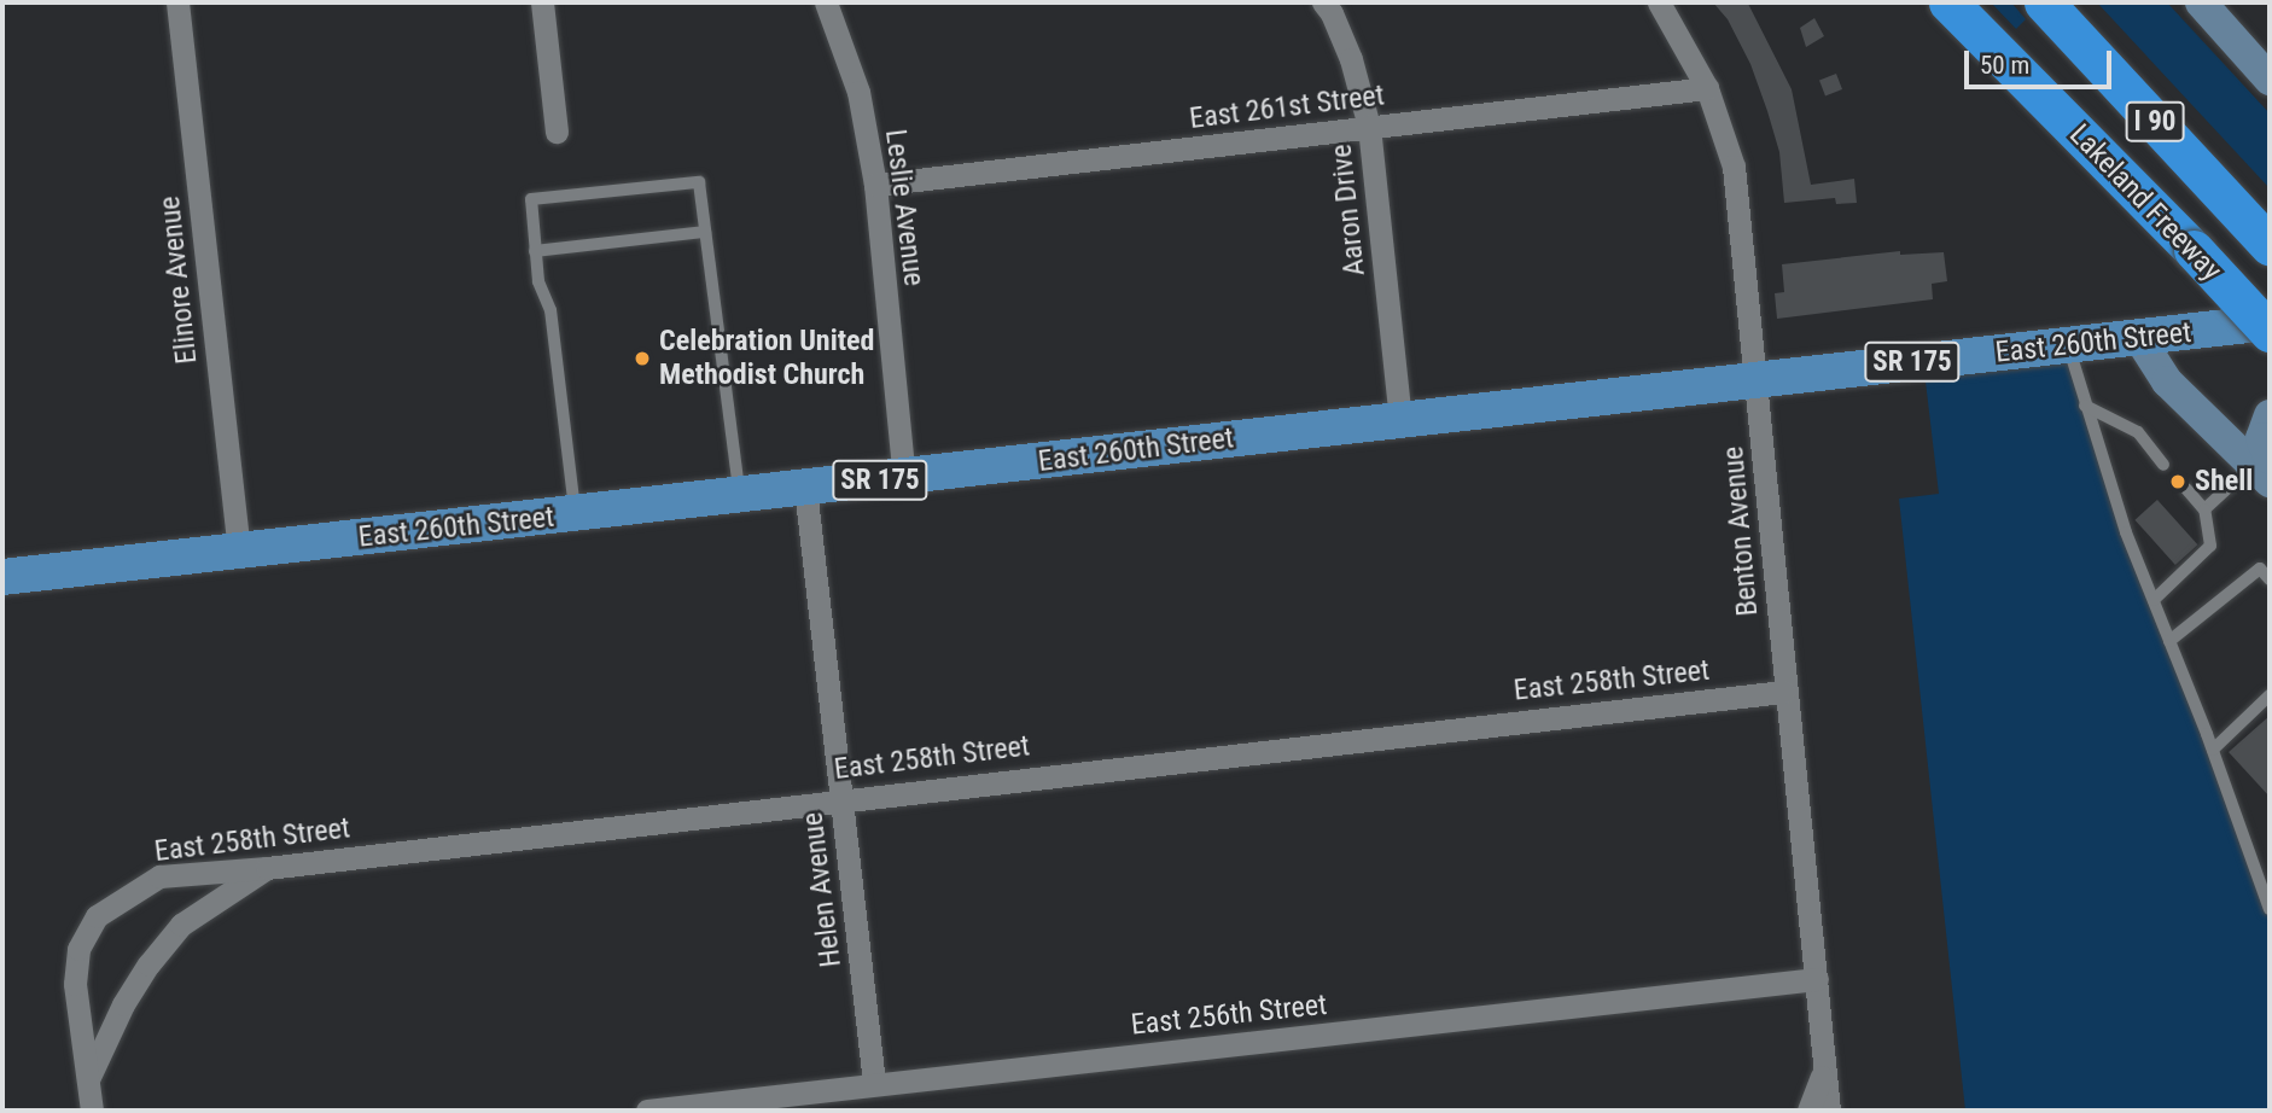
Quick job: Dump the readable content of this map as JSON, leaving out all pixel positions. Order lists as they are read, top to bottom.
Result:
{
  "streets": {
    "highway": ["I 90", "Lakeland Freeway"],
    "main road": ["East 260th Street", "SR 175"],
    "street": [
      "East 261st Street",
      "Leslie Avenue",
      "Aaron Drive",
      "Elinore Avenue",
      "Benton Avenue",
      "East 258th Street",
      "Helen Avenue",
      "East 256th Street"
    ]
  },
  "crossings": [
    ["East 261st Street", "Leslie Avenue"],
    ["East 261st Street", "Aaron Drive"],
    ["East 261st Street", "Benton Avenue"],
    ["Leslie Avenue", "East 260th Street"],
    ["Aaron Drive", "East 260th Street"],
    ["Elinore Avenue", "East 260th Street"],
    ["East 260th Street", "Benton Avenue"],
    ["East 260th Street", "Helen Avenue"],
    ["Benton Avenue", "East 258th Street"],
    ["Benton Avenue", "East 256th Street"],
    ["East 258th Street", "Helen Avenue"],
    ["Helen Avenue", "East 256th Street"]
  ],
  "places": ["Celebration United Methodist Church", "Shell"],
  "scale_bar": "50 m"
}
